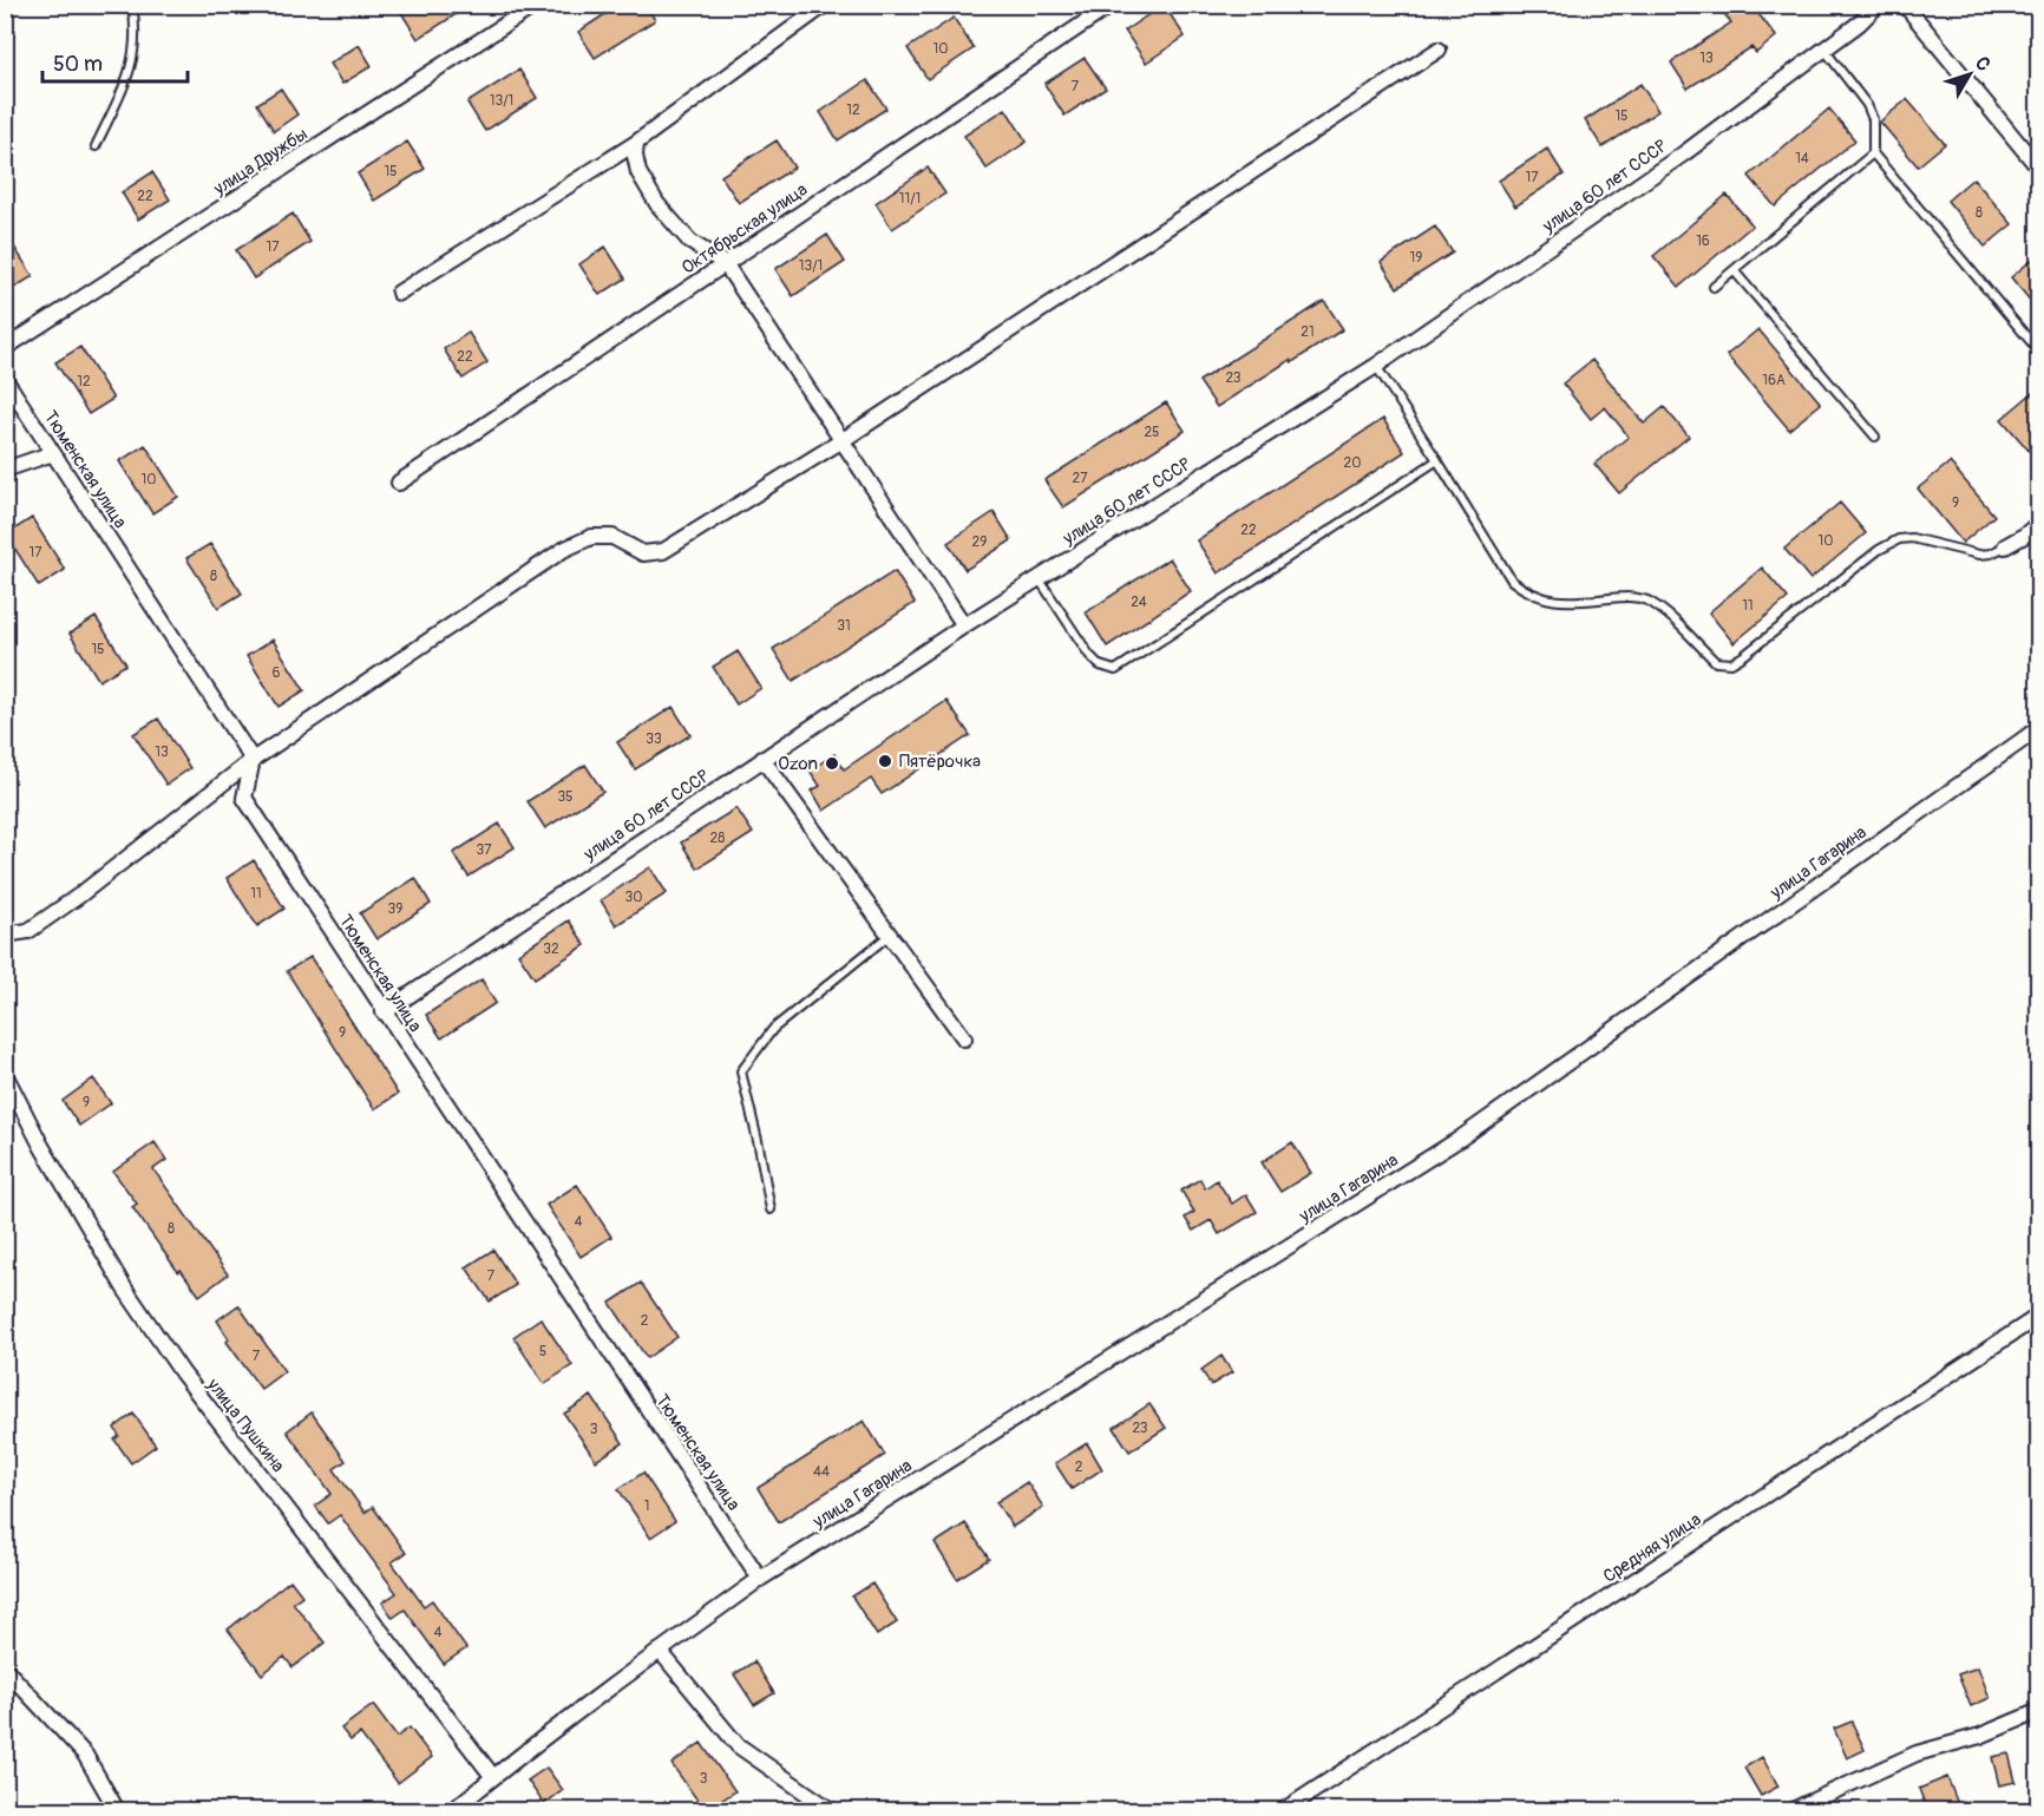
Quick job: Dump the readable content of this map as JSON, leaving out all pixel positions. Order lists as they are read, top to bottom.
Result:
{
  "streets": {
    "street": [
      "улица Дружбы",
      "улица 60 лет СССР",
      "Октябрьская улица",
      "Тюменская улица",
      "улица Гагарина",
      "улица Пушкина",
      "Средняя улица"
    ]
  },
  "crossings": [
    ["улица 60 лет СССР", "Тюменская улица"],
    ["Тюменская улица", "улица Гагарина"],
    ["улица Гагарина", "улица Пушкина"]
  ],
  "places": ["Пятёрочка", "Ozon"],
  "house_numbers": [
    "10",
    "13",
    "7",
    "13/1",
    "12",
    "15",
    "14",
    "15",
    "17",
    "22",
    "11/1",
    "8",
    "16",
    "17",
    "19",
    "13/1",
    "21",
    "22",
    "23",
    "16А",
    "12",
    "25",
    "20",
    "27",
    "10",
    "9",
    "22",
    "10",
    "29",
    "17",
    "8",
    "24",
    "11",
    "31",
    "15",
    "6",
    "33",
    "13",
    "35",
    "28",
    "37",
    "11",
    "30",
    "39",
    "32",
    "9",
    "9",
    "4",
    "8",
    "7",
    "2",
    "5",
    "7",
    "23",
    "3",
    "2",
    "44",
    "1",
    "4",
    "3"
  ],
  "scale_bar": "50 m",
  "north": "top right"
}
